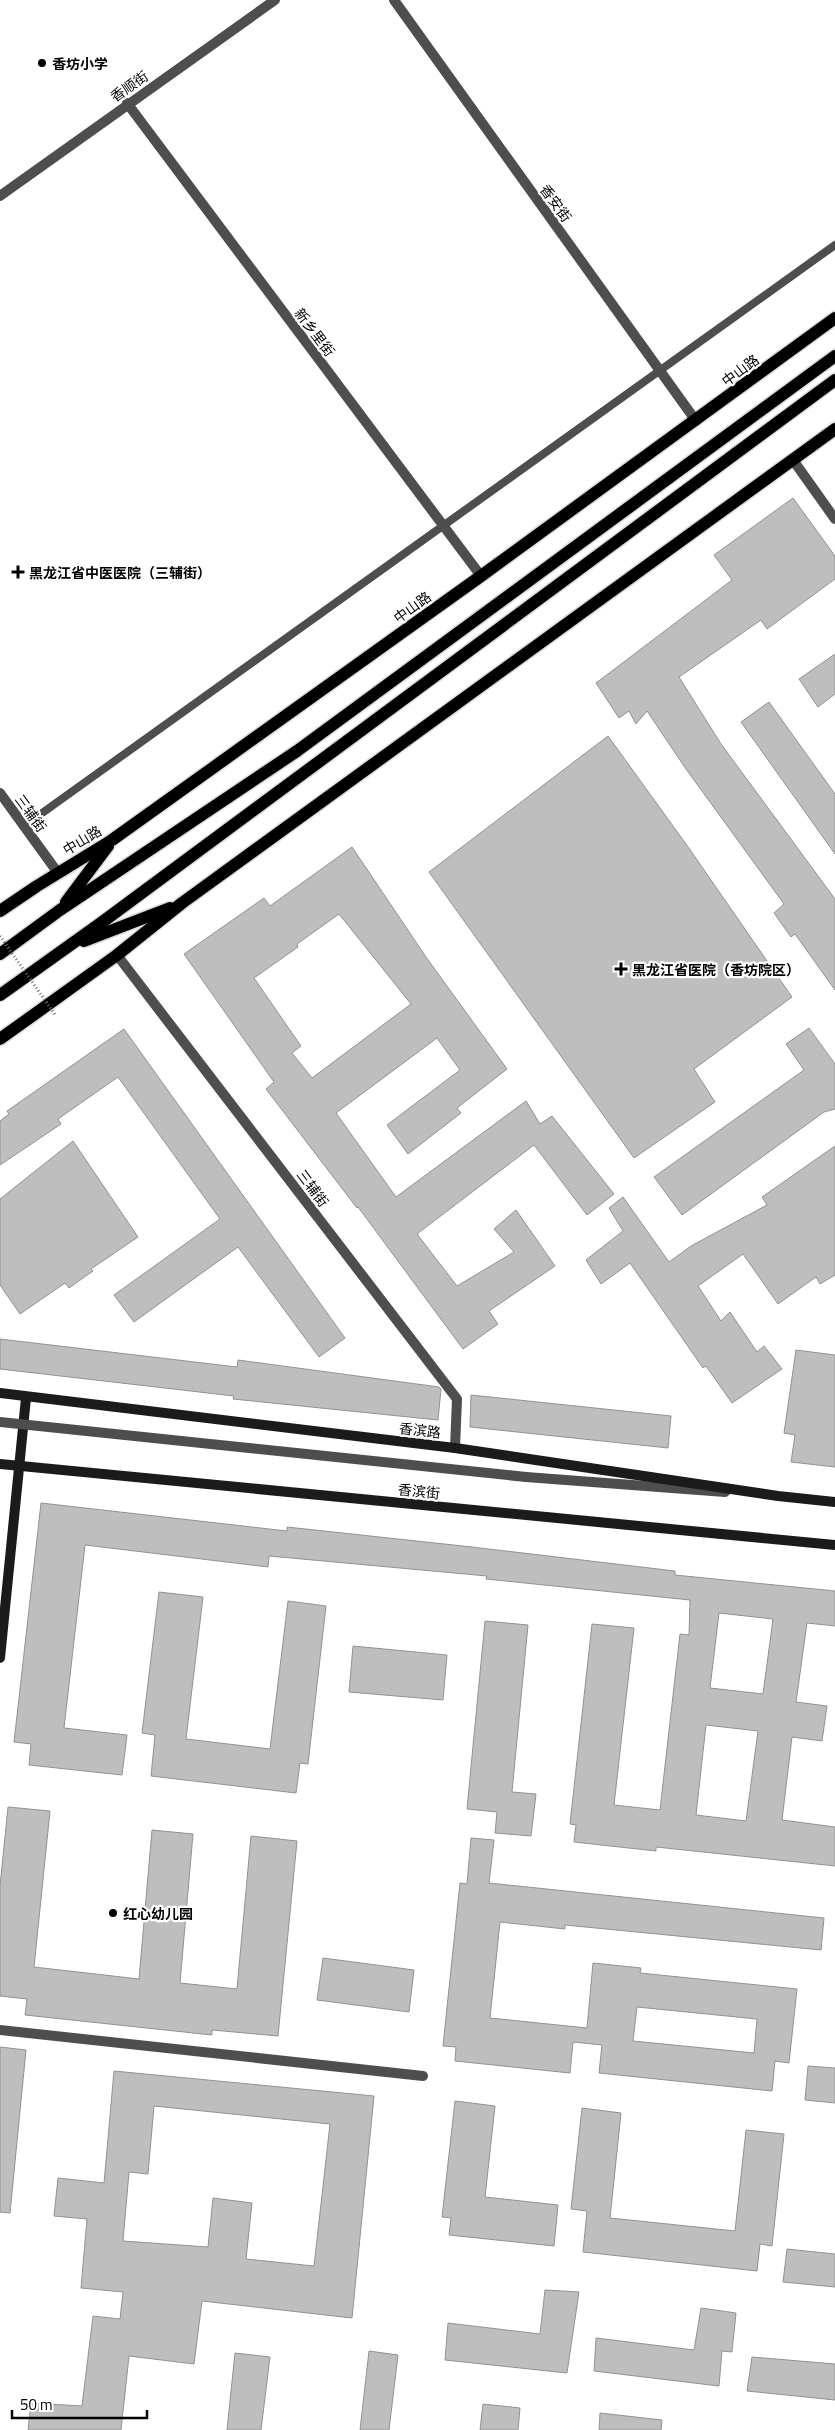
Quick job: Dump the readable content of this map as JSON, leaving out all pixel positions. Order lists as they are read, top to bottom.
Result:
{
  "streets": {
    "main road": ["中山路", "香滨路", "香滨街"],
    "street": [
      "香顺街",
      "香安街",
      "新乡里街",
      "三辅街"
    ]
  },
  "crossings": [
    ["香顺街", "新乡里街"],
    ["香安街", "中山路"],
    ["新乡里街", "中山路"],
    ["中山路", "三辅街"],
    ["三辅街", "香滨路"]
  ],
  "places": {
    "other": ["香坊小学", "红心幼儿园"],
    "health": ["黑龙江省中医医院（三辅街）", "黑龙江省医院（香坊院区）"]
  },
  "scale_bar": "50 m"
}
